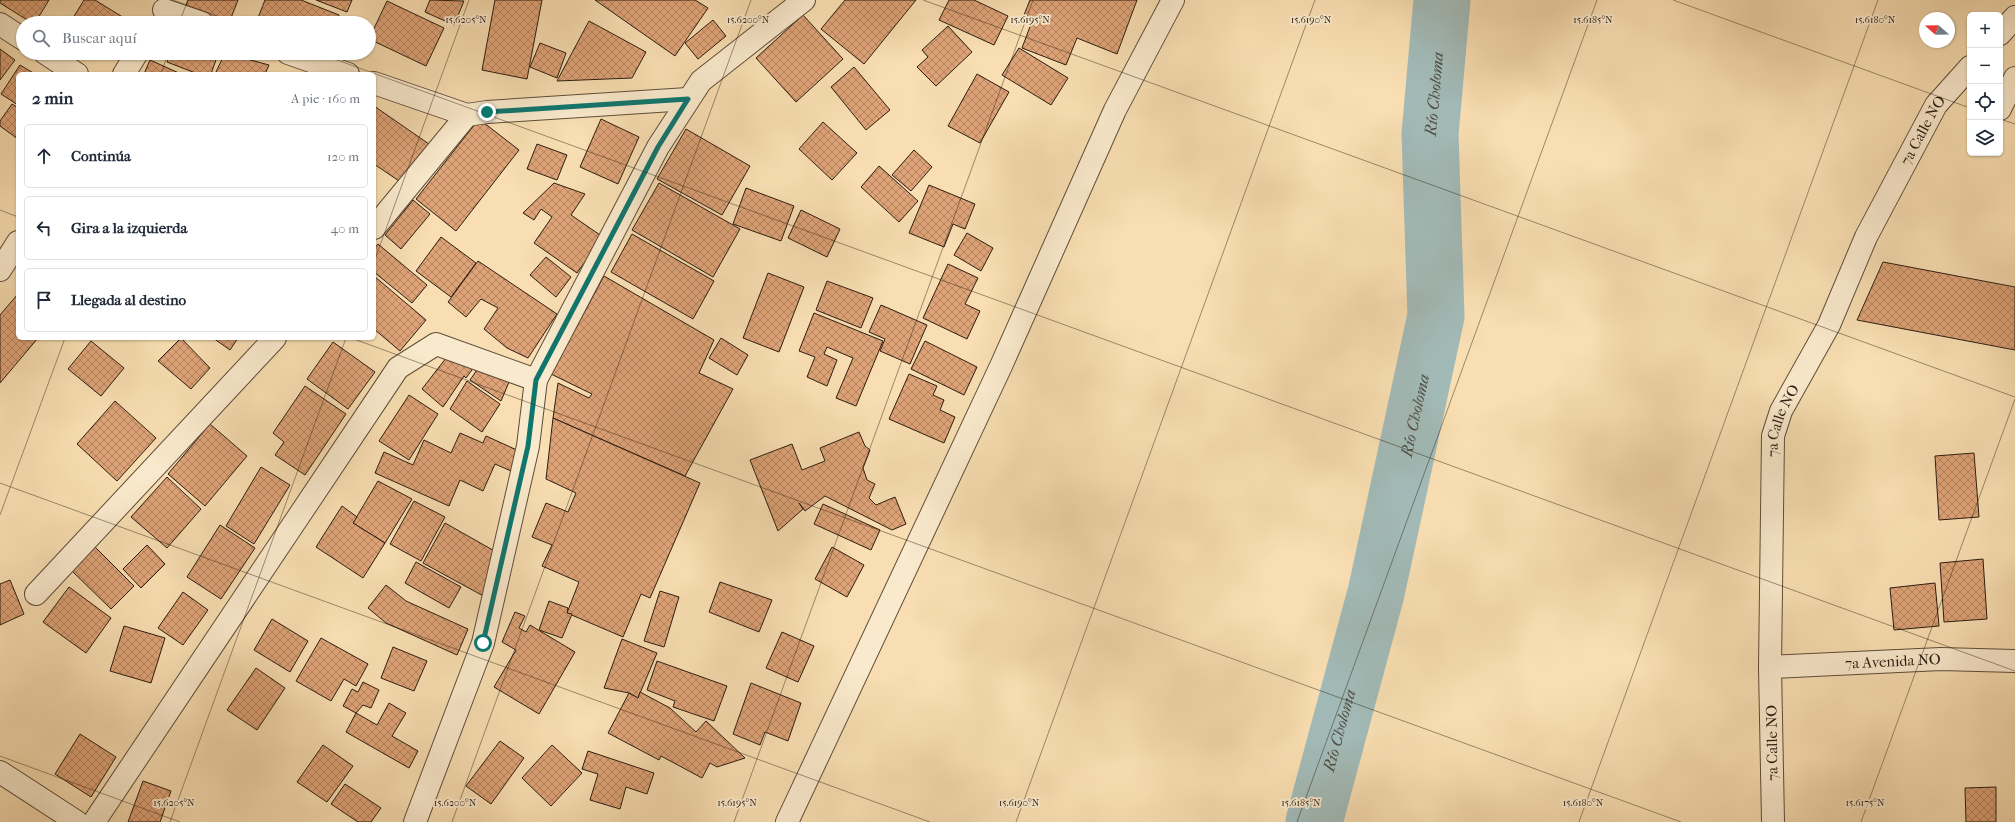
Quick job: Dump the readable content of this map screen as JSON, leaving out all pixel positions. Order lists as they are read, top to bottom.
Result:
{
  "streets": {
    "street": ["7a Calle NO", "7a Avenida NO"]
  },
  "crossings": [
    ["7a Calle NO", "7a Avenida NO"]
  ],
  "water": ["Río Choloma"],
  "north": "left",
  "page": {
    "map_buttons": ["+", "−"],
    "search": "Buscar aquí",
    "heading": ["2 min", "A pie · 160 m"],
    "list": [
      ["Continúa", "120 m"],
      ["Gira a la izquierda", "40 m"],
      "Llegada al destino"
    ]
  },
  "coordinates": [
    "15.6205°N",
    "15.6200°N",
    "15.6195°N",
    "15.6190°N",
    "15.6185°N",
    "15.6180°N",
    "15.6175°N"
  ]
}
